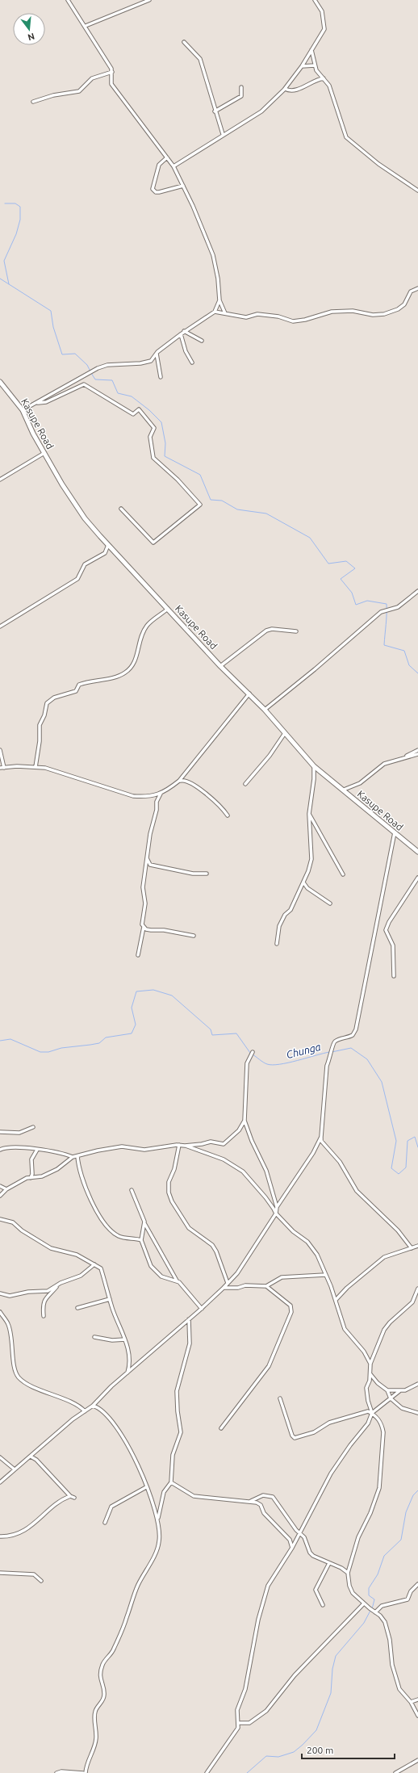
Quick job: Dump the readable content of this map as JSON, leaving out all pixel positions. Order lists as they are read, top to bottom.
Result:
{
  "streets": {
    "street": ["Kasupe Road"]
  },
  "water": ["Chunga"],
  "scale_bar": "200 m",
  "north": "bottom"
}
